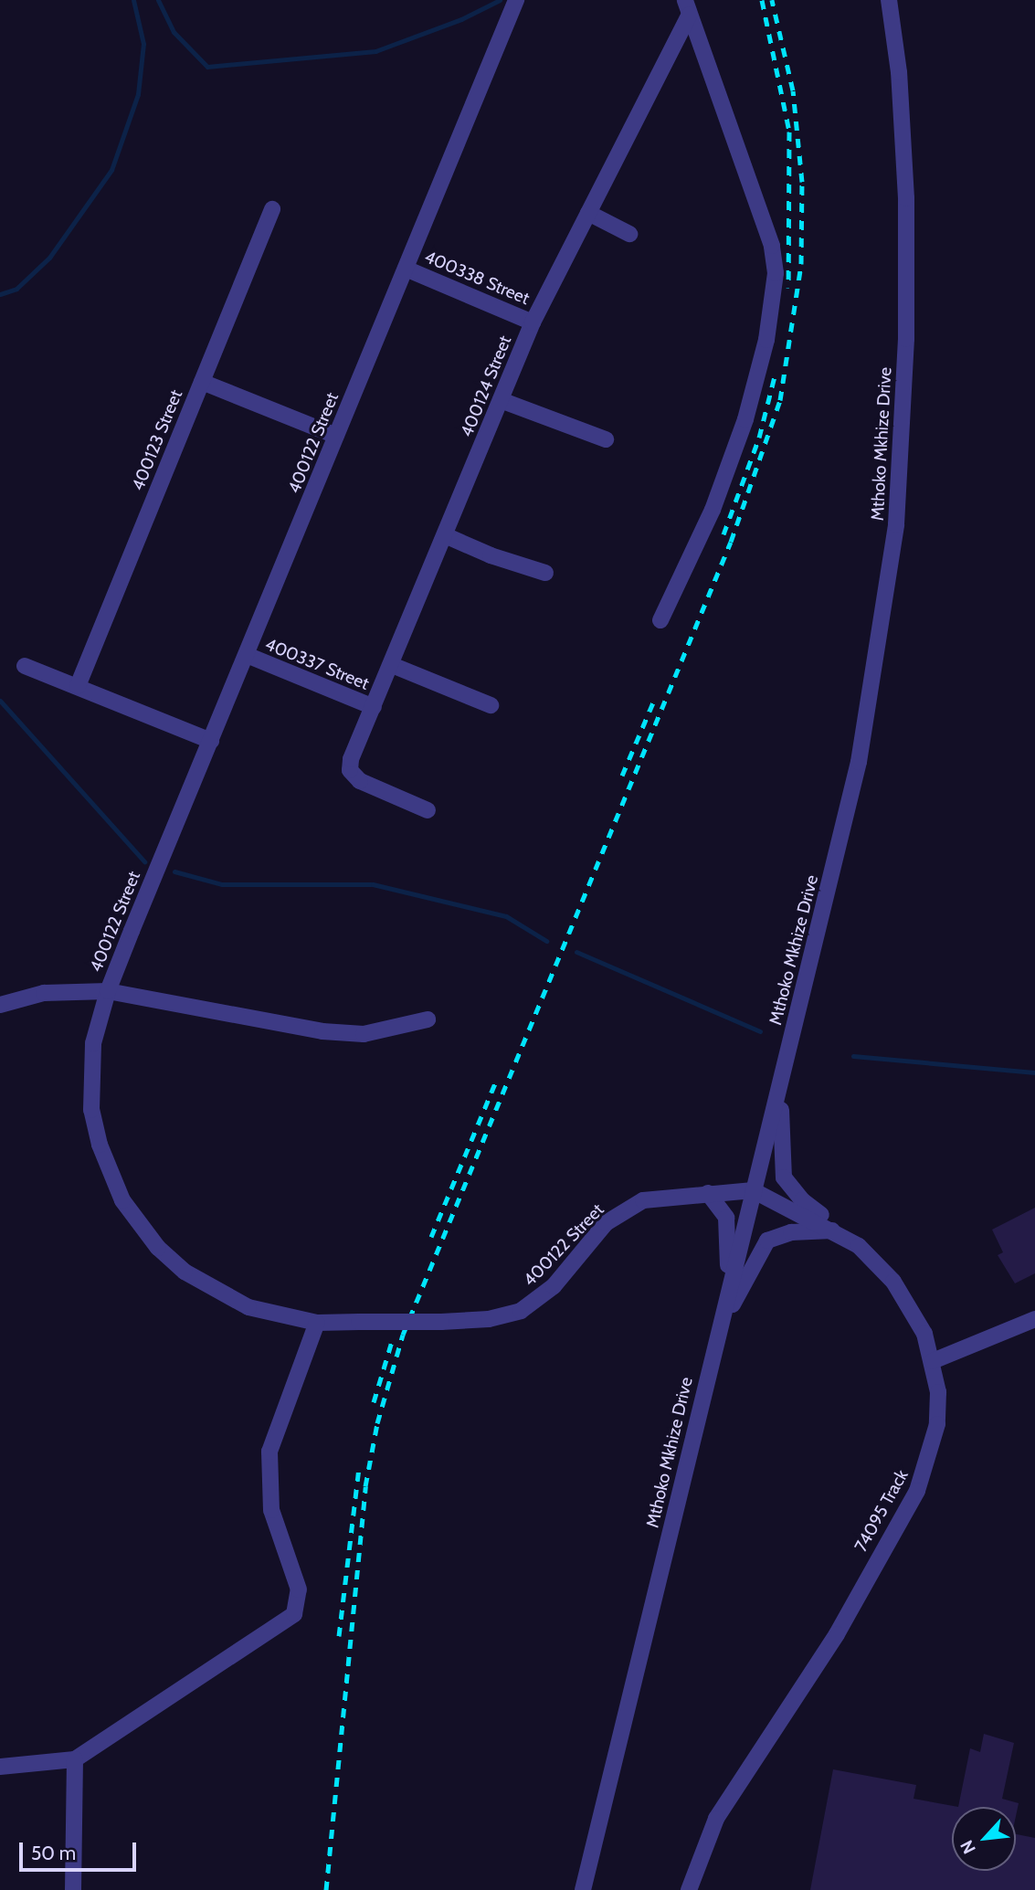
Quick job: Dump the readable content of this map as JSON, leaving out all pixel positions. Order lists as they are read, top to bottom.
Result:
{
  "streets": {
    "street": [
      "400338 Street",
      "400124 Street",
      "400123 Street",
      "400122 Street",
      "Mthoko Mkhize Drive",
      "400337 Street",
      "74095 Track"
    ]
  },
  "crossings": [
    ["400338 Street", "400124 Street"],
    ["400338 Street", "400122 Street"],
    ["400124 Street", "400337 Street"],
    ["400122 Street", "Mthoko Mkhize Drive"],
    ["400122 Street", "400337 Street"],
    ["400122 Street", "74095 Track"],
    ["Mthoko Mkhize Drive", "74095 Track"]
  ],
  "scale_bar": "50 m",
  "north": "bottom left"
}
